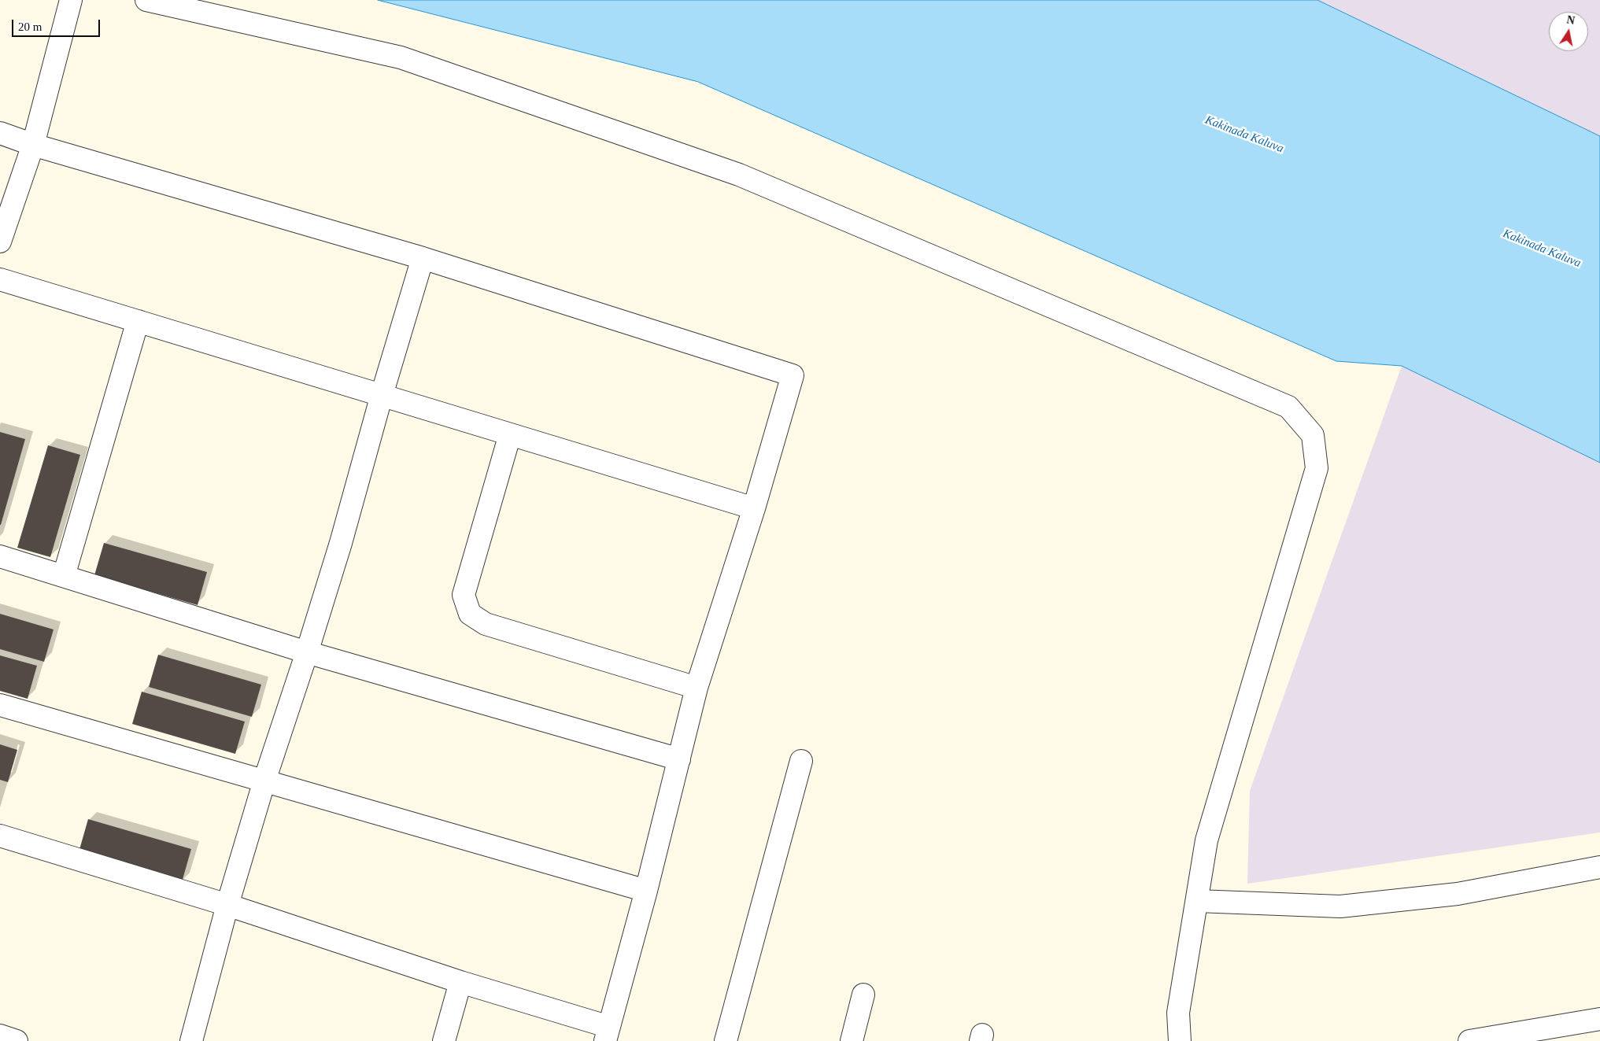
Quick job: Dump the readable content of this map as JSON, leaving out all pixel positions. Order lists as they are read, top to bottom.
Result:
{
  "water": ["Kakinada Kaluva"],
  "scale_bar": "20 m",
  "north": "top"
}
